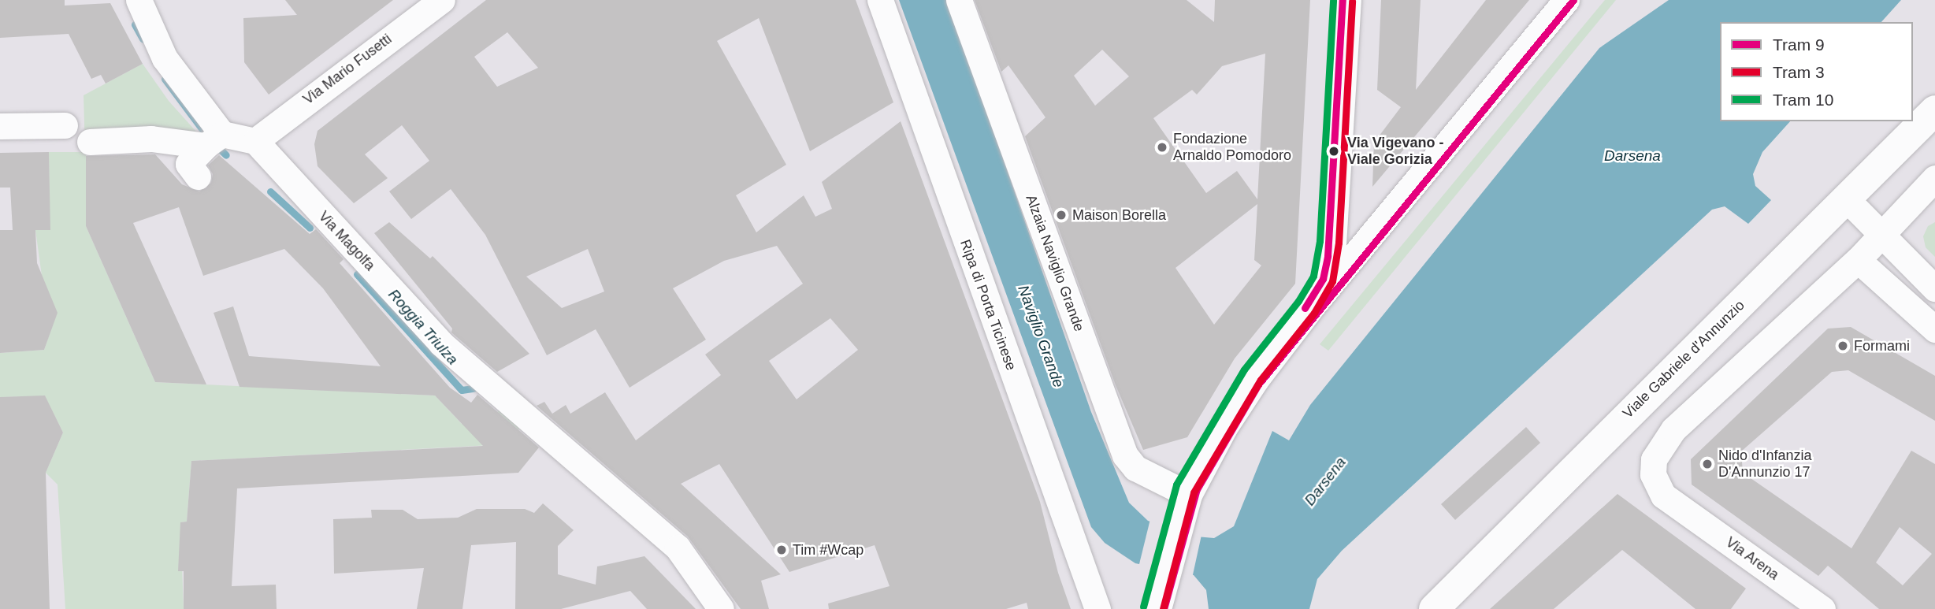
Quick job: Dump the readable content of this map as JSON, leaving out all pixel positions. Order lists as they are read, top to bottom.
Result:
{
  "streets": {
    "main road": ["Viale Gabriele d'Annunzio"],
    "street": [
      "Via Mario Fusetti",
      "Via Magolfa",
      "Alzaia Naviglio Grande",
      "Ripa di Porta Ticinese",
      "Via Arena"
    ]
  },
  "crossings": [
    ["Via Mario Fusetti", "Via Magolfa"]
  ],
  "water": ["Darsena", "Roggia Triulza", "Naviglio Grande"],
  "places": [
    "Fondazione Arnaldo Pomodoro",
    "Via Vigevano - Viale Gorizia",
    "Maison Borella",
    "Formami",
    "Nido d'Infanzia D'Annunzio 17",
    "Tim #Wcap"
  ],
  "lines": ["tram line 9", "tram line 10", "tram line 3"],
  "legend": ["Tram 9", "Tram 3", "Tram 10"]
}
